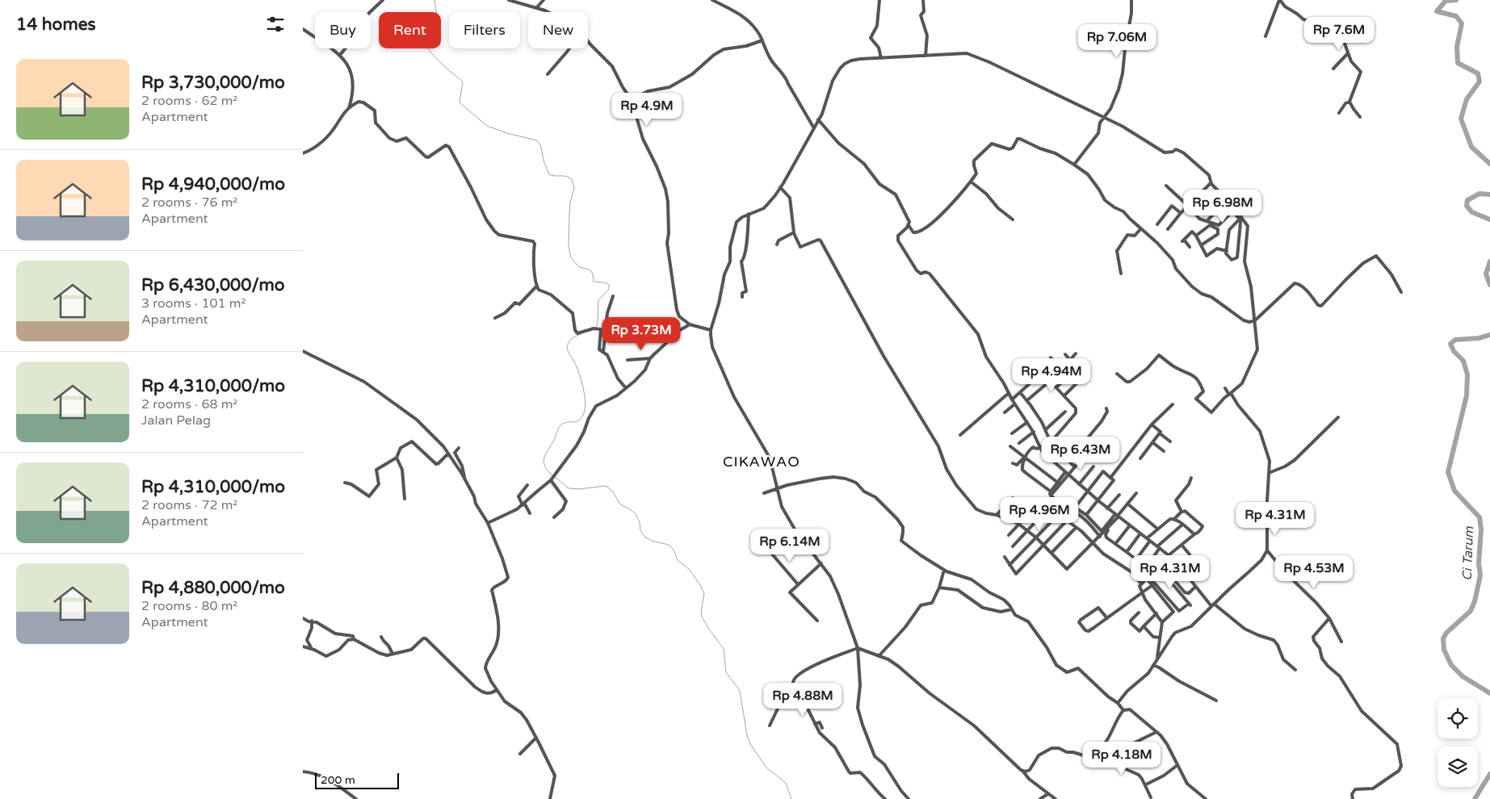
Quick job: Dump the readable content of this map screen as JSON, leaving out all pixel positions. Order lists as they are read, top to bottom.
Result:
{
  "districts": ["CIKAWAO"],
  "water": ["Ci Tarum"],
  "scale_bar": "200 m",
  "page": {
    "heading": "14 homes",
    "chip": [
      "Buy",
      "Rent",
      "Filters",
      "New"
    ],
    "price": [
      "Rp 7.6M",
      "Rp 7.06M",
      "Rp 4.9M",
      "Rp 6.98M",
      "Rp 3.73M",
      "Rp 4.94M",
      "Rp 6.43M",
      "Rp 4.96M",
      "Rp 4.31M",
      "Rp 6.14M",
      "Rp 4.31M",
      "Rp 4.53M",
      "Rp 4.88M",
      "Rp 4.18M"
    ],
    "list": [
      {
        "name": "Rp 3,730,000/mo",
        "note": "2 rooms · 62 m² · Apartment"
      },
      {
        "name": "Rp 4,940,000/mo",
        "note": "2 rooms · 76 m² · Apartment"
      },
      {
        "name": "Rp 6,430,000/mo",
        "note": "3 rooms · 101 m² · Apartment"
      },
      {
        "name": "Rp 4,310,000/mo",
        "note": "2 rooms · 68 m² · Jalan Pelag"
      },
      {
        "name": "Rp 4,310,000/mo",
        "note": "2 rooms · 72 m² · Apartment"
      },
      {
        "name": "Rp 4,880,000/mo",
        "note": "2 rooms · 80 m² · Apartment"
      }
    ],
    "scale": "200 m"
  }
}
